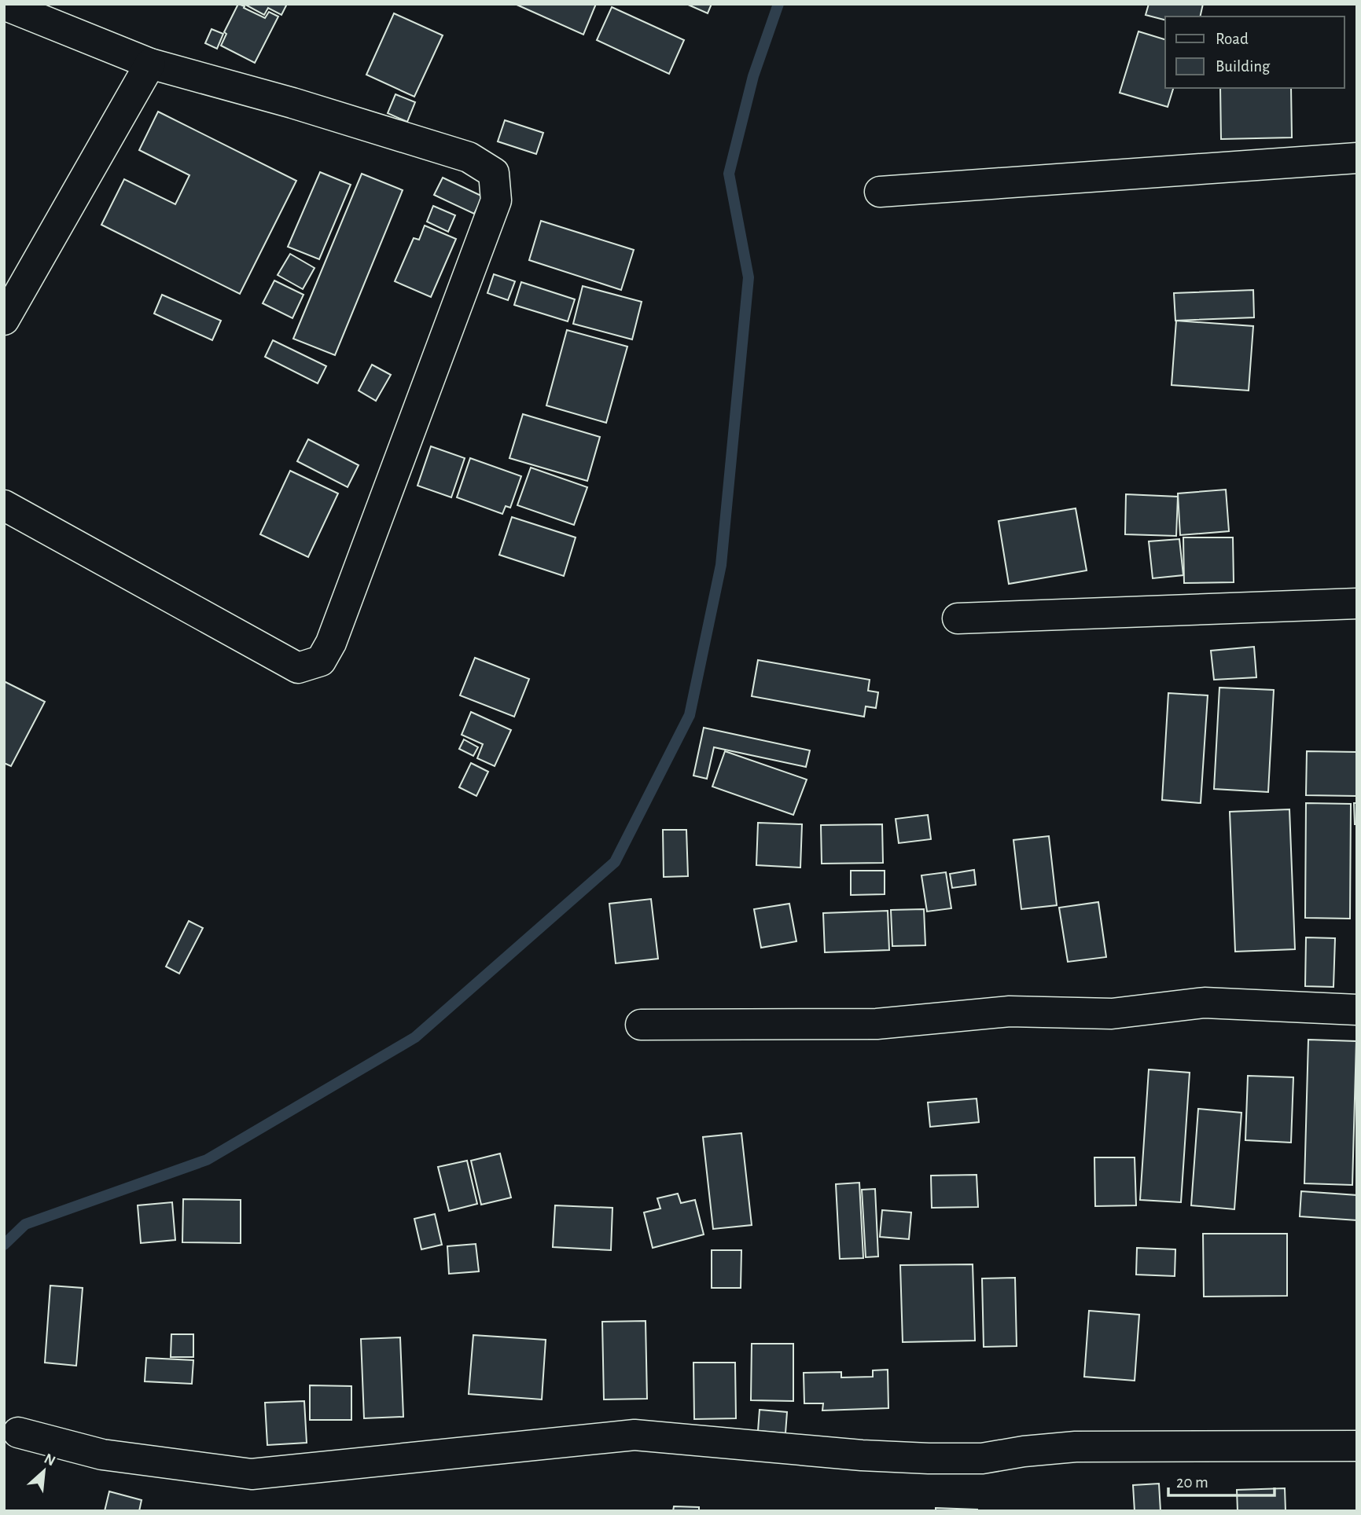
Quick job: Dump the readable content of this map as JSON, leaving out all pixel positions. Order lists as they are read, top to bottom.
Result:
{
  "legend": ["Road", "Building"],
  "scale_bar": "20 m",
  "north": "top right"
}
